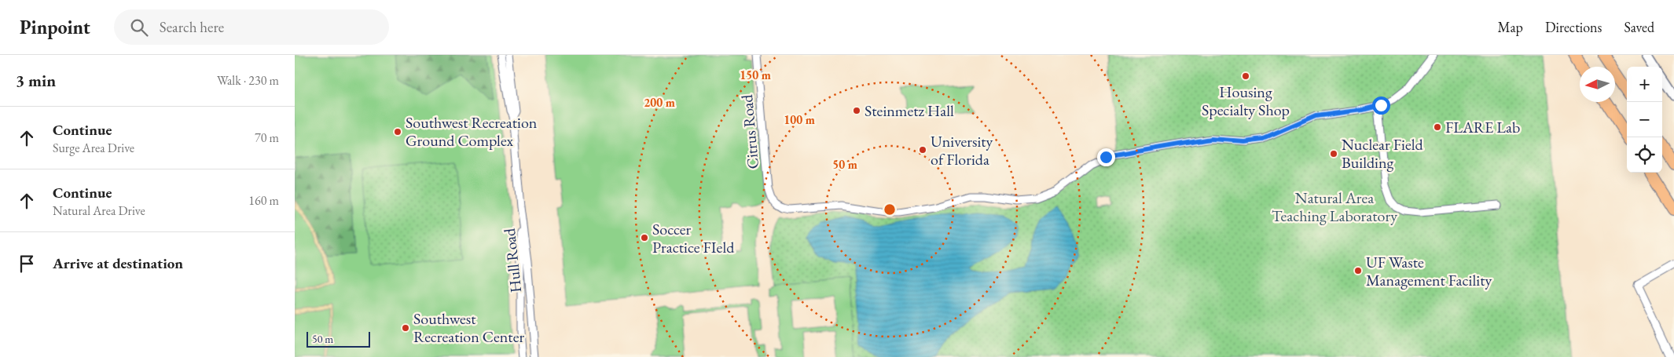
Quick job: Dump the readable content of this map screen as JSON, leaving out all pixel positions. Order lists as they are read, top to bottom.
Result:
{
  "streets": {
    "street": ["Citrus Road", "Hull Road"]
  },
  "parks": ["Natural Area Teaching Laboratory"],
  "places": [
    "Housing Specialty Shop",
    "Steinmetz Hall",
    "FLARE Lab",
    "Southwest Recreation Ground Complex",
    "University of Florida",
    "Nuclear Field Building",
    "Soccer Practice FIeld",
    "UF Waste Management Facility",
    "Southwest Recreation Center"
  ],
  "scale_bar": "50 m",
  "north": "left",
  "page": {
    "header": "Pinpoint",
    "search": "Search here",
    "nav": ["Map", "Directions", "Saved"],
    "heading": ["3 min", "Walk · 230 m"],
    "map_buttons": ["+", "−"],
    "list": [
      ["Continue", "Surge Area Drive", "70 m"],
      ["Continue", "Natural Area Drive", "160 m"],
      "Arrive at destination"
    ],
    "scale": "50 m"
  },
  "rings": [
    "150 m",
    "200 m",
    "100 m",
    "50 m"
  ]
}
